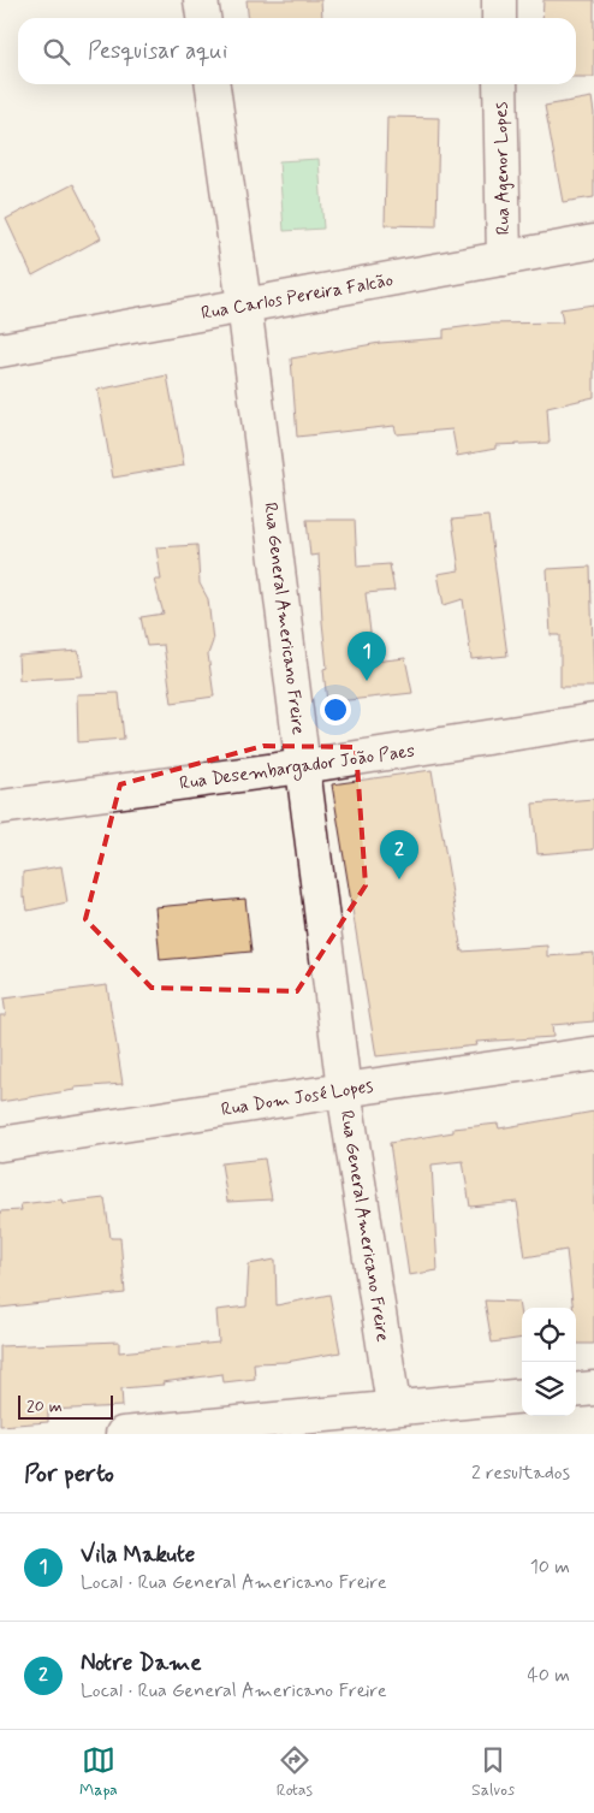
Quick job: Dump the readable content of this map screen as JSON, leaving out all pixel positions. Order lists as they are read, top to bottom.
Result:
{
  "streets": {
    "street": [
      "Rua Agenor Lopes",
      "Rua Carlos Pereira Falcão",
      "Rua General Americano Freire",
      "Rua Desembargador João Paes",
      "Rua Dom José Lopes"
    ]
  },
  "crossings": [
    ["Rua Agenor Lopes", "Rua Carlos Pereira Falcão"],
    ["Rua Carlos Pereira Falcão", "Rua General Americano Freire"],
    ["Rua General Americano Freire", "Rua Desembargador João Paes"],
    ["Rua General Americano Freire", "Rua Dom José Lopes"]
  ],
  "scale_bar": "20 m",
  "page": {
    "search": "Pesquisar aqui",
    "pins": ["1", "2"],
    "scale": "20 m",
    "heading": ["Por perto", "2 resultados"],
    "list": [
      {
        "mark": "1",
        "name": "Vila Makute",
        "note": "Local · Rua General Americano Freire",
        "value": "10 m"
      },
      {
        "mark": "2",
        "name": "Notre Dame",
        "note": "Local · Rua General Americano Freire",
        "value": "40 m"
      }
    ],
    "nav": ["Mapa", "Rotas", "Salvos"]
  }
}
